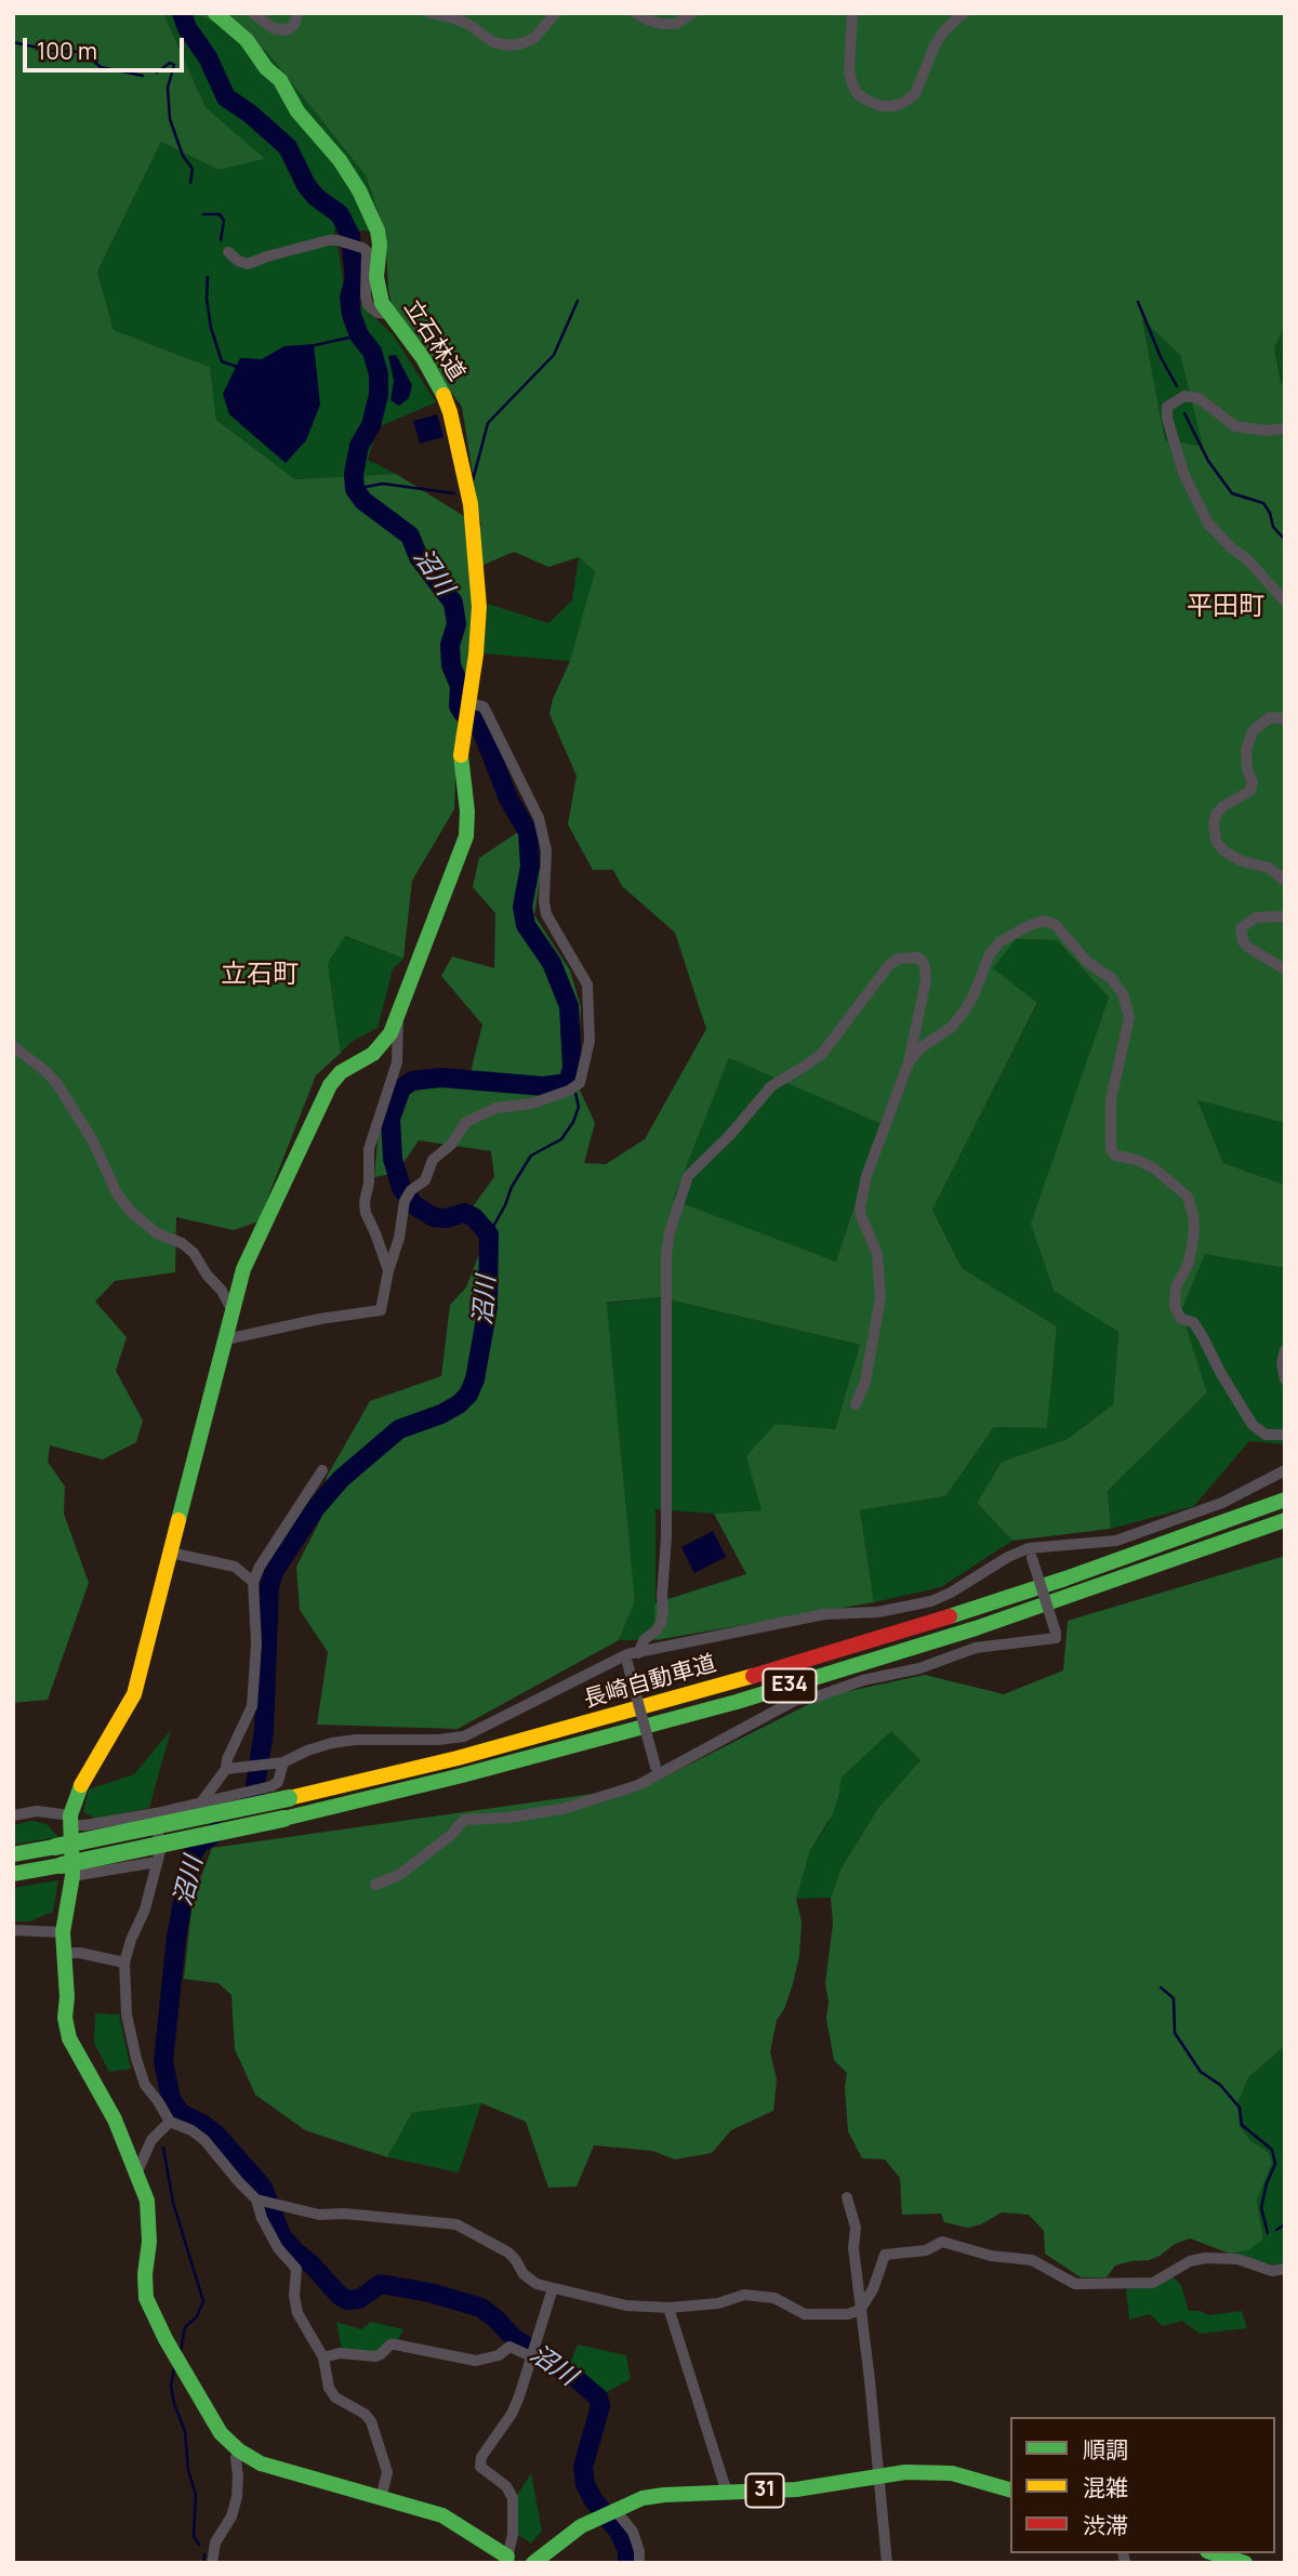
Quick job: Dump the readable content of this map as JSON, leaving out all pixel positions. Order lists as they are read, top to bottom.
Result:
{
  "streets": {
    "main road": [
      "立石林道",
      "長崎自動車道",
      "E34",
      "31"
    ]
  },
  "districts": ["平田町", "立石町"],
  "water": ["沼川"],
  "legend": ["順調", "混雑", "渋滞"],
  "scale_bar": "100 m"
}
